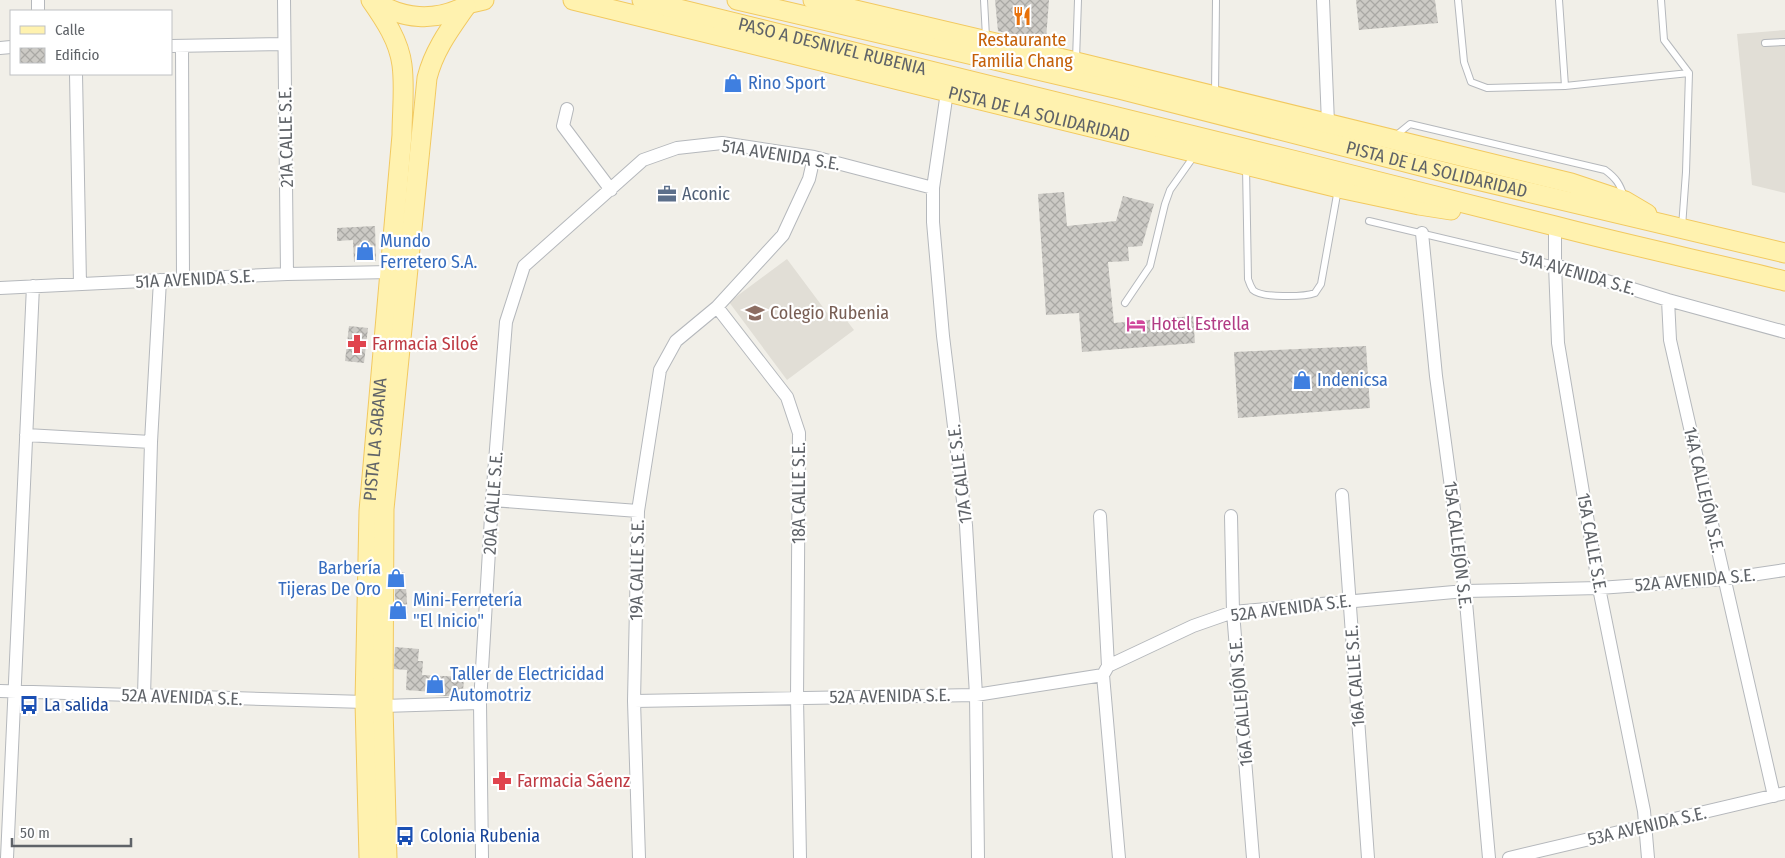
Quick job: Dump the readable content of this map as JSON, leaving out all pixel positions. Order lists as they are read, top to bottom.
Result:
{
  "streets": {
    "main road": ["PASO A DESNIVEL RUBENIA", "PISTA DE LA SOLIDARIDAD", "PISTA LA SABANA"],
    "street": [
      "21A CALLE S.E.",
      "51A AVENIDA S.E.",
      "17A CALLE S.E.",
      "14A CALLEJÓN S.E.",
      "18A CALLE S.E.",
      "20A CALLE S.E.",
      "15A CALLE S.E.",
      "15A CALLEJÓN S.E.",
      "19A CALLE S.E.",
      "52A AVENIDA S.E.",
      "16A CALLE S.E.",
      "16A CALLEJÓN S.E.",
      "53A AVENIDA S.E."
    ]
  },
  "crossings": [
    ["PASO A DESNIVEL RUBENIA", "PISTA DE LA SOLIDARIDAD"],
    ["PISTA DE LA SOLIDARIDAD", "17A CALLE S.E."],
    ["PISTA DE LA SOLIDARIDAD", "15A CALLE S.E."],
    ["21A CALLE S.E.", "51A AVENIDA S.E."],
    ["51A AVENIDA S.E.", "PISTA LA SABANA"],
    ["51A AVENIDA S.E.", "17A CALLE S.E."],
    ["51A AVENIDA S.E.", "14A CALLEJÓN S.E."],
    ["51A AVENIDA S.E.", "20A CALLE S.E."],
    ["51A AVENIDA S.E.", "15A CALLE S.E."],
    ["51A AVENIDA S.E.", "15A CALLEJÓN S.E."],
    ["PISTA LA SABANA", "52A AVENIDA S.E."],
    ["17A CALLE S.E.", "52A AVENIDA S.E."],
    ["14A CALLEJÓN S.E.", "52A AVENIDA S.E."],
    ["14A CALLEJÓN S.E.", "53A AVENIDA S.E."],
    ["18A CALLE S.E.", "19A CALLE S.E."],
    ["18A CALLE S.E.", "52A AVENIDA S.E."],
    ["20A CALLE S.E.", "52A AVENIDA S.E."],
    ["15A CALLE S.E.", "52A AVENIDA S.E."],
    ["15A CALLE S.E.", "53A AVENIDA S.E."],
    ["15A CALLEJÓN S.E.", "52A AVENIDA S.E."],
    ["19A CALLE S.E.", "52A AVENIDA S.E."],
    ["52A AVENIDA S.E.", "16A CALLE S.E."],
    ["52A AVENIDA S.E.", "16A CALLEJÓN S.E."]
  ],
  "places": {
    "restaurant": ["Restaurante Familia Chang"],
    "shop": [
      "Rino Sport",
      "Mundo Ferretero S.A.",
      "Indenicsa",
      "Barbería Tijeras De Oro",
      "Mini-Ferretería \"El Inicio\"",
      "Taller de Electricidad Automotriz"
    ],
    "office": ["Aconic"],
    "school or university": ["Colegio Rubenia"],
    "hotel": ["Hotel Estrella"],
    "pharmacy": ["Farmacia Siloé", "Farmacia Sáenz"],
    "bus stop": ["La salida", "Colonia Rubenia"]
  },
  "legend": ["Calle", "Edificio"],
  "scale_bar": "50 m"
}
